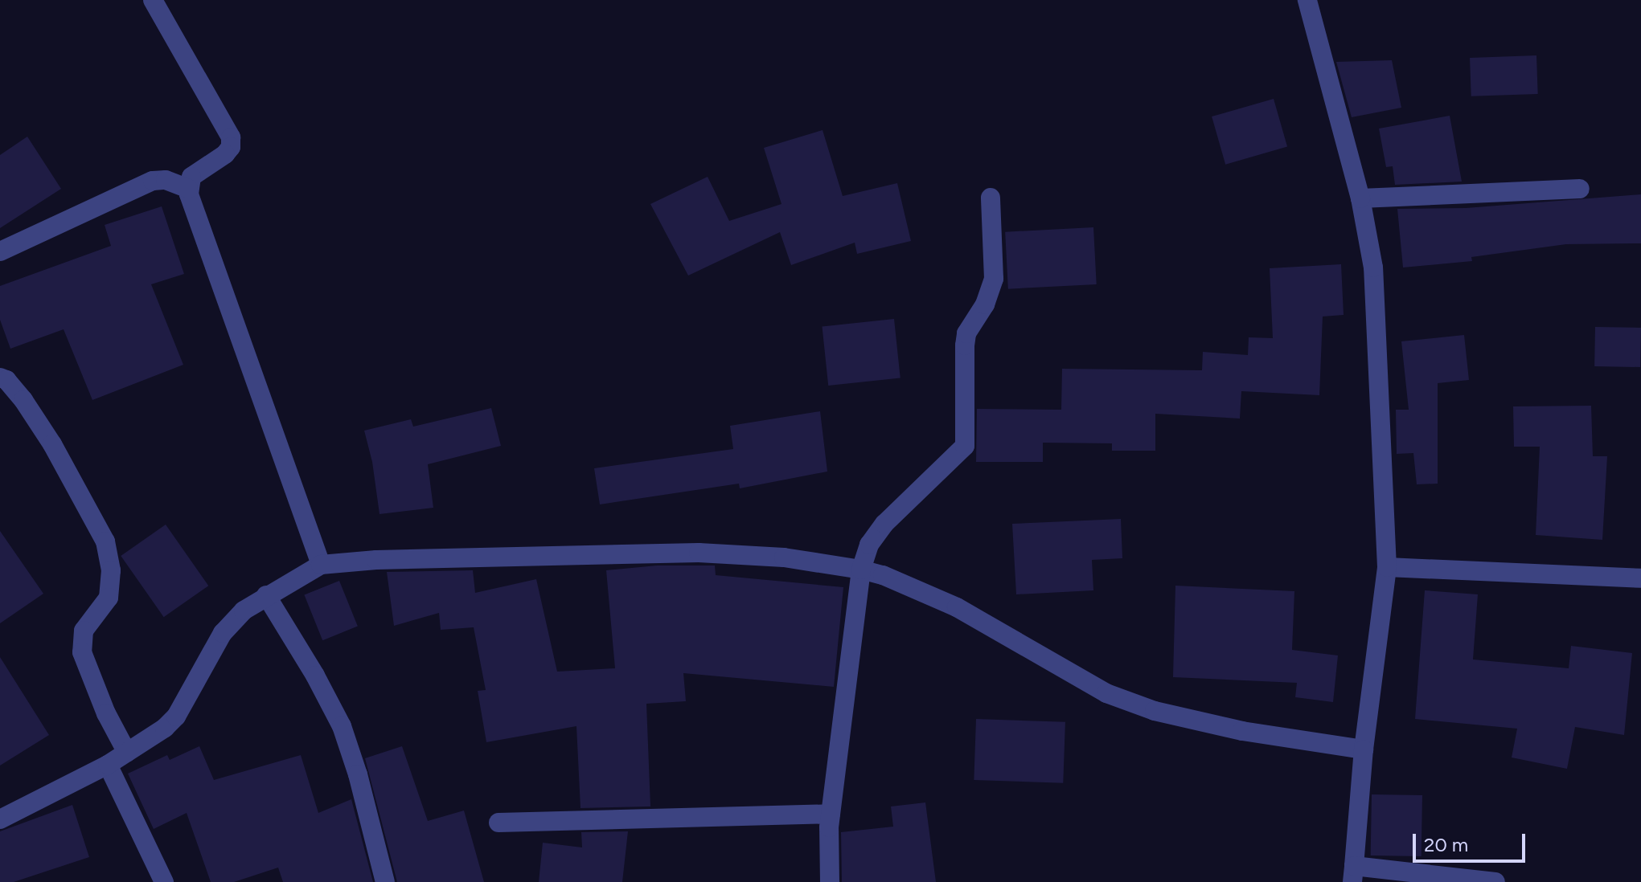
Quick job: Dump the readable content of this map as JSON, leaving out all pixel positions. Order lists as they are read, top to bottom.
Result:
{
  "scale_bar": "20 m"
}
